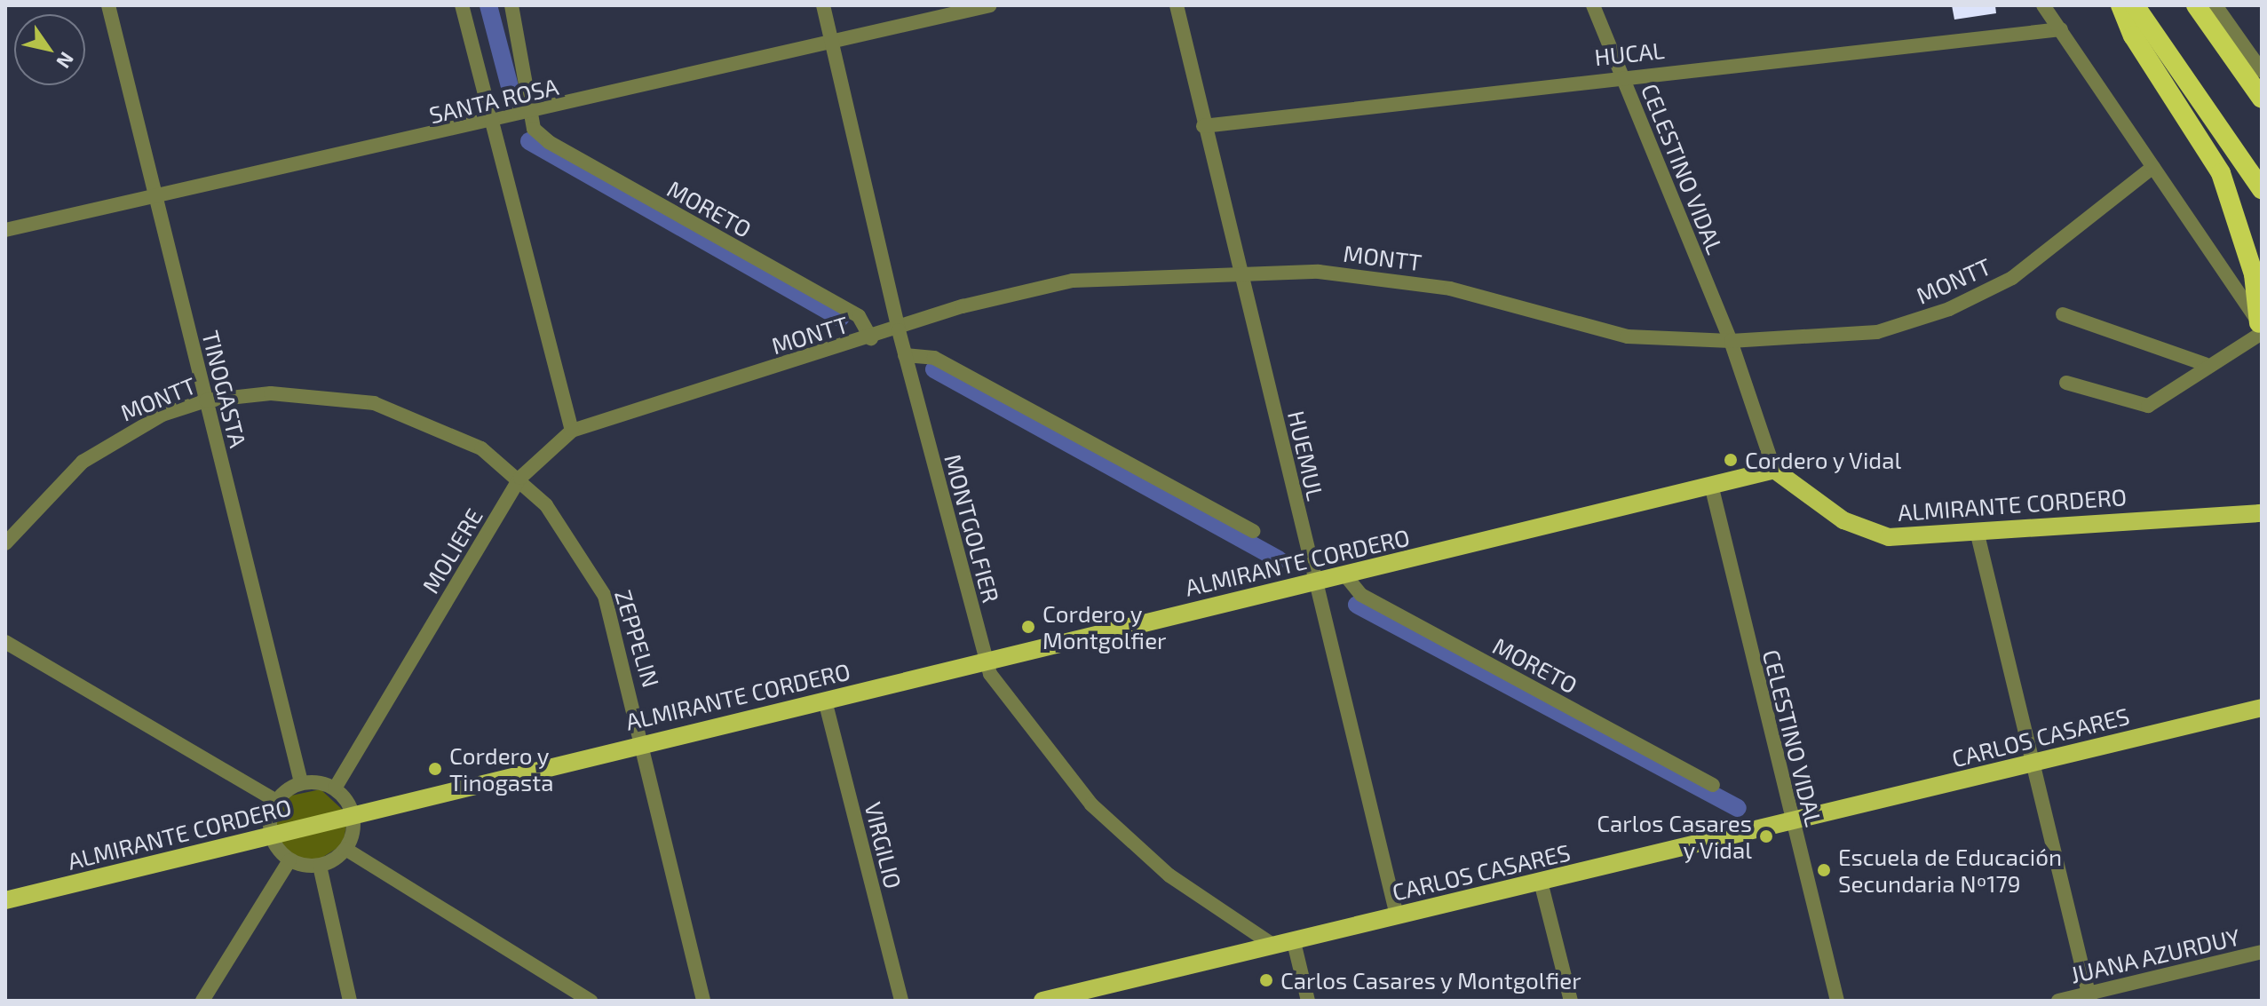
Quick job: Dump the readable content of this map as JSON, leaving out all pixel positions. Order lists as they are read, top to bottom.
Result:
{
  "streets": {
    "main road": ["ALMIRANTE CORDERO", "CARLOS CASARES"],
    "street": [
      "HUCAL",
      "SANTA ROSA",
      "CELESTINO VIDAL",
      "MORETO",
      "MONTT",
      "TINOGASTA",
      "HUEMUL",
      "MONTGOLFIER",
      "MOLIERE",
      "ZEPPELIN",
      "VIRGILIO",
      "JUANA AZURDUY"
    ]
  },
  "crossings": [
    ["HUCAL", "CELESTINO VIDAL"],
    ["HUCAL", "HUEMUL"],
    ["SANTA ROSA", "MORETO"],
    ["SANTA ROSA", "TINOGASTA"],
    ["SANTA ROSA", "MONTGOLFIER"],
    ["CELESTINO VIDAL", "MONTT"],
    ["CELESTINO VIDAL", "ALMIRANTE CORDERO"],
    ["CELESTINO VIDAL", "CARLOS CASARES"],
    ["MORETO", "MONTT"],
    ["MORETO", "ALMIRANTE CORDERO"],
    ["MONTT", "TINOGASTA"],
    ["MONTT", "HUEMUL"],
    ["MONTT", "MONTGOLFIER"],
    ["MONTT", "MOLIERE"],
    ["MONTT", "ZEPPELIN"],
    ["HUEMUL", "ALMIRANTE CORDERO"],
    ["HUEMUL", "CARLOS CASARES"],
    ["ALMIRANTE CORDERO", "MONTGOLFIER"],
    ["ALMIRANTE CORDERO", "ZEPPELIN"],
    ["ALMIRANTE CORDERO", "VIRGILIO"],
    ["MONTGOLFIER", "CARLOS CASARES"],
    ["MOLIERE", "ZEPPELIN"]
  ],
  "places": [
    "Cordero y Vidal",
    "Cordero y Montgolfier",
    "Cordero y Tinogasta",
    "Carlos Casares y Vidal",
    "Escuela de Educación Secundaria Nº179",
    "Carlos Casares y Montgolfier"
  ],
  "north": "bottom right"
}
